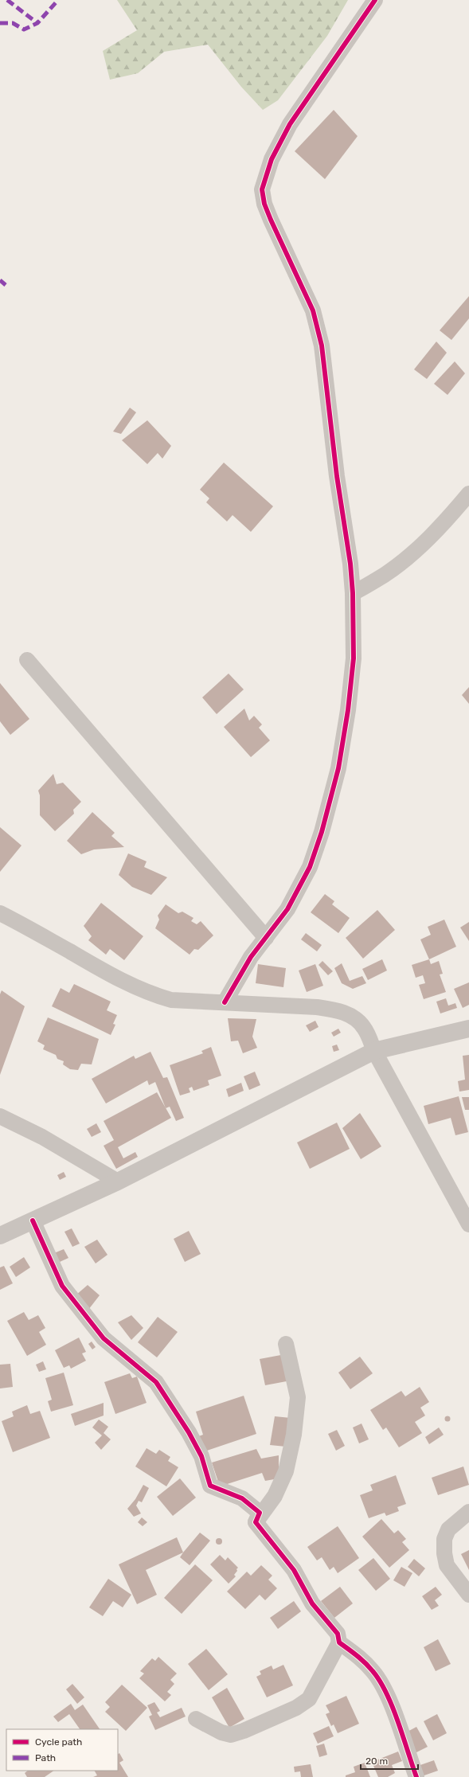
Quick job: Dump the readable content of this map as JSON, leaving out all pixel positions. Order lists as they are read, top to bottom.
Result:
{
  "legend": ["Cycle path", "Path"],
  "scale_bar": "20 m"
}
